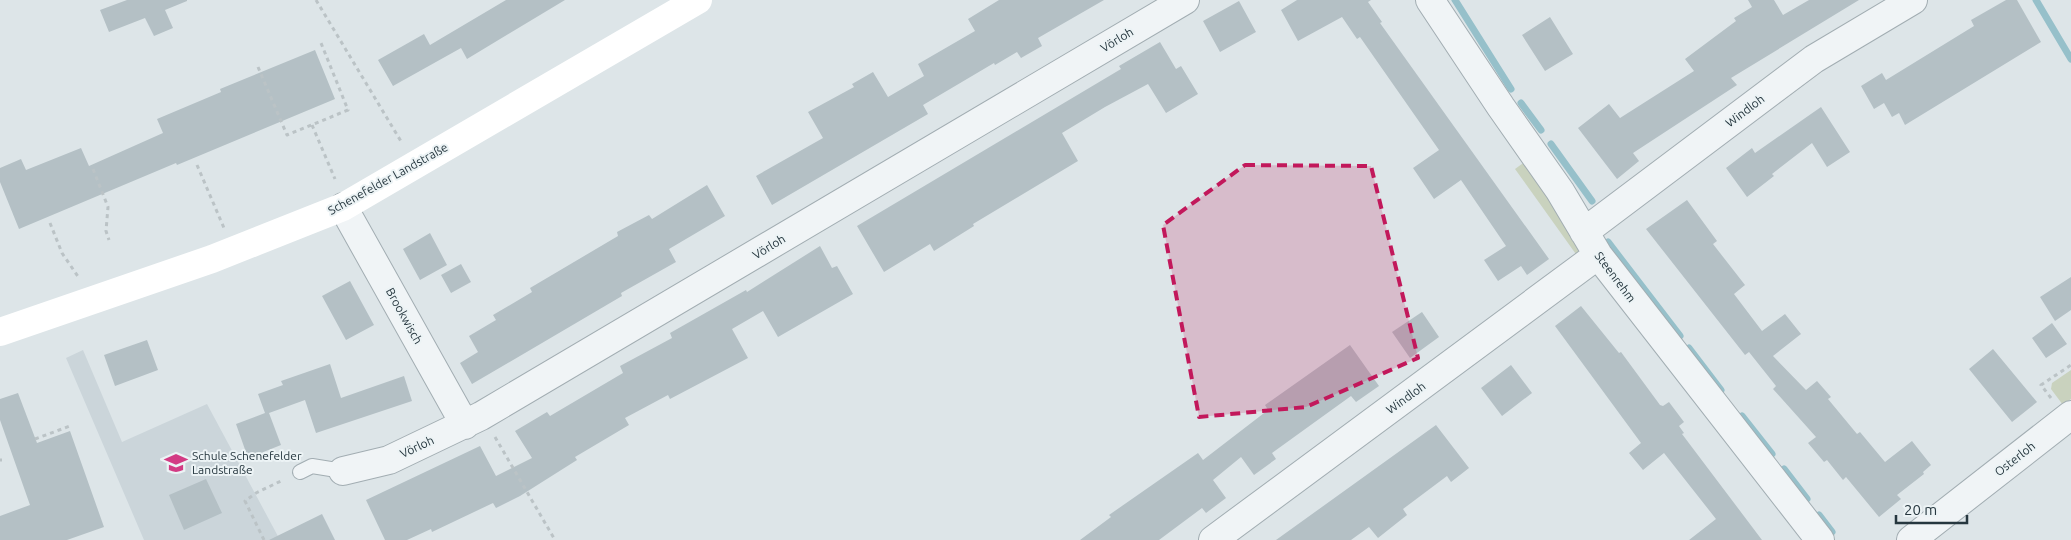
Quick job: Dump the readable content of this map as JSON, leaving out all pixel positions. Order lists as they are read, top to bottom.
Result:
{
  "streets": {
    "main road": ["Schenefelder Landstraße"],
    "street": [
      "Vörloh",
      "Windloh",
      "Steenrehm",
      "Brookwisch",
      "Osterloh"
    ]
  },
  "crossings": [
    ["Vörloh", "Brookwisch"],
    ["Windloh", "Steenrehm"],
    ["Schenefelder Landstraße", "Brookwisch"]
  ],
  "places": {
    "school or university": ["Schule Schenefelder Landstraße"]
  },
  "scale_bar": "20 m"
}
